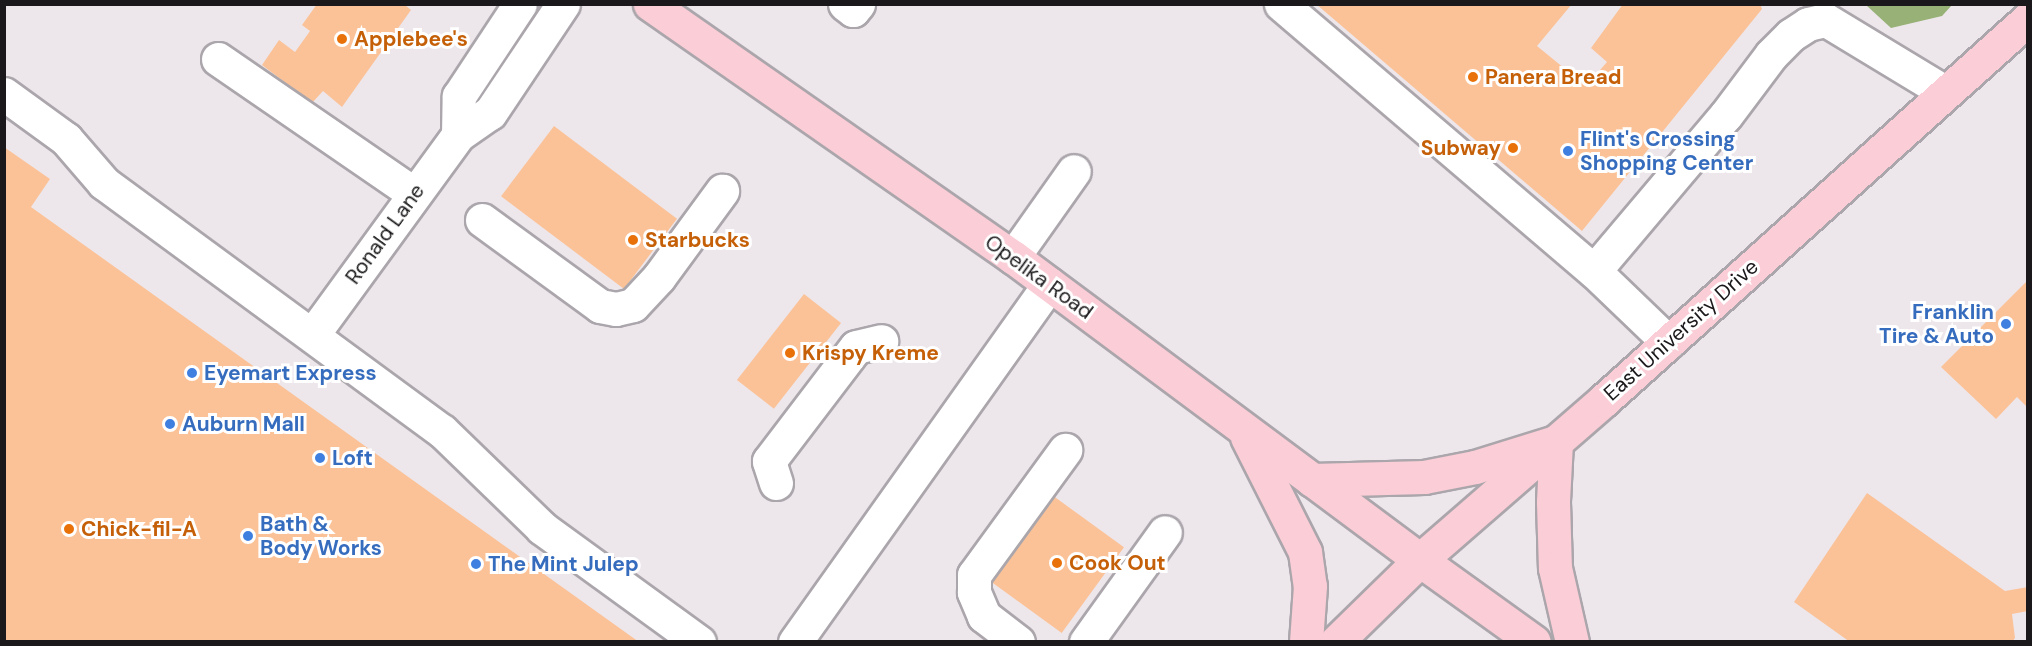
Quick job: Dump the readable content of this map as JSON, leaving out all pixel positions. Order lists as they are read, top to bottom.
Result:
{
  "streets": {
    "main road": ["Opelika Road", "East University Drive"],
    "lane": ["Ronald Lane"]
  },
  "crossings": [
    ["Opelika Road", "East University Drive"]
  ],
  "places": [
    "Applebee's",
    "Panera Bread",
    "Subway",
    "Flint's Crossing Shopping Center",
    "Starbucks",
    "Franklin Tire & Auto",
    "Krispy Kreme",
    "Eyemart Express",
    "Auburn Mall",
    "Loft",
    "Chick-fil-A",
    "Bath & Body Works",
    "Cook Out",
    "The Mint Julep"
  ]
}
